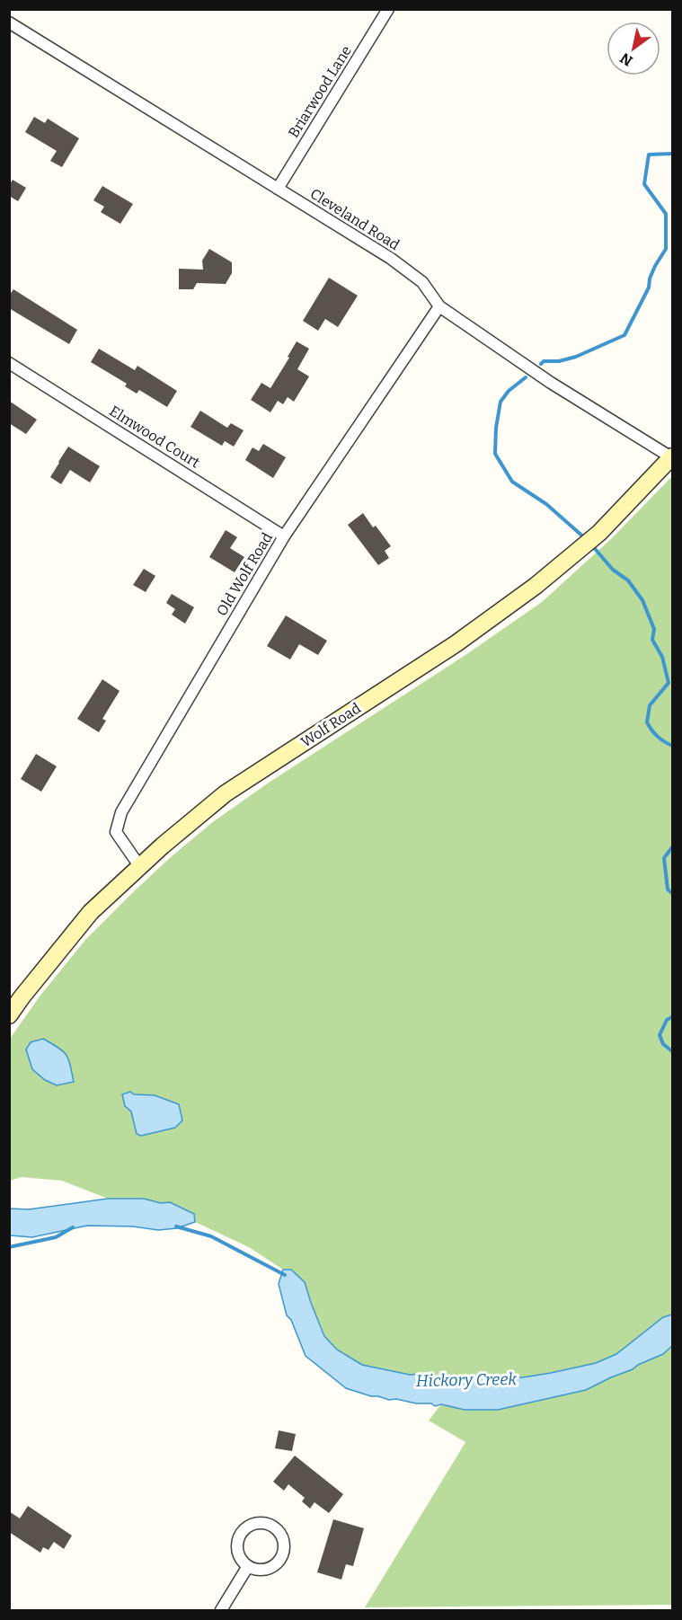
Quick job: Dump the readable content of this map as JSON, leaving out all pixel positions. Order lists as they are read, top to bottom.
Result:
{
  "streets": {
    "main road": ["Wolf Road"],
    "street": [
      "Briarwood Lane",
      "Cleveland Road",
      "Elmwood Court",
      "Old Wolf Road"
    ]
  },
  "crossings": [
    ["Briarwood Lane", "Cleveland Road"],
    ["Cleveland Road", "Old Wolf Road"],
    ["Cleveland Road", "Wolf Road"],
    ["Elmwood Court", "Old Wolf Road"],
    ["Old Wolf Road", "Wolf Road"]
  ],
  "water": ["Hickory Creek"],
  "north": "bottom left"
}
